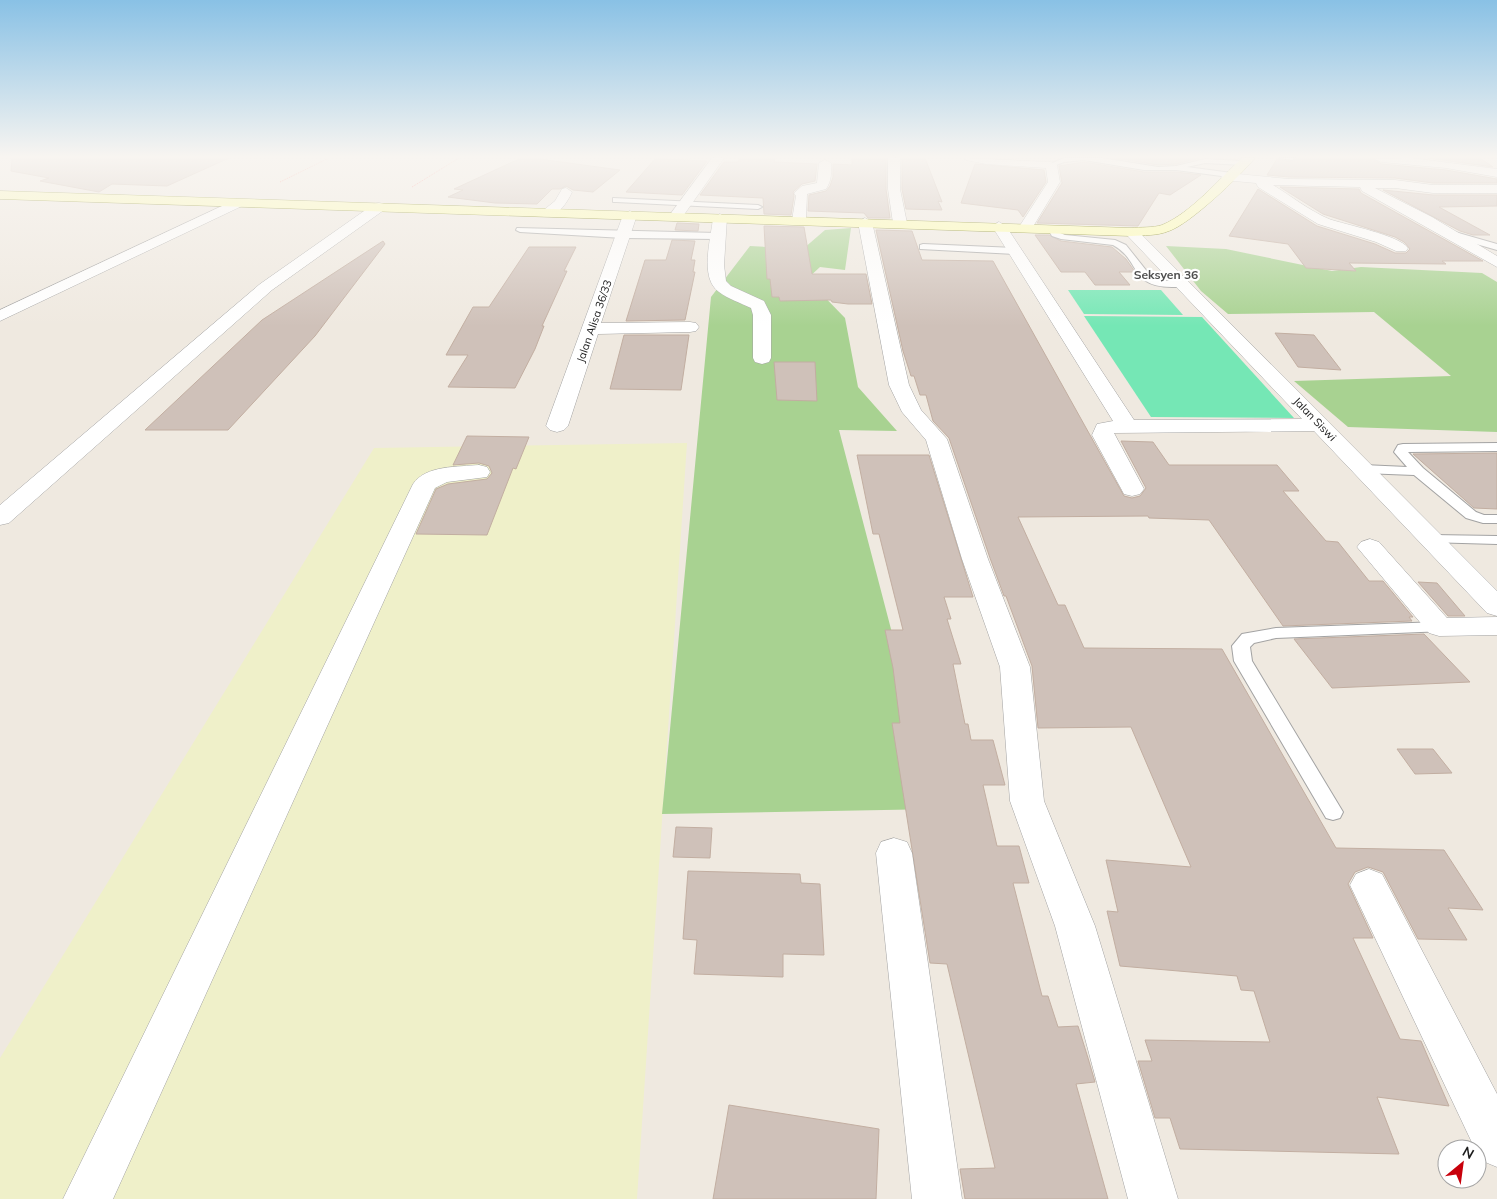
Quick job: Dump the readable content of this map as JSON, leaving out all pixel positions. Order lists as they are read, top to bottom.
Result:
{
  "streets": {
    "street": ["Jalan Alisa 36/33", "Jalan Siswi"]
  },
  "districts": ["Seksyen 36"],
  "north": "top right"
}
